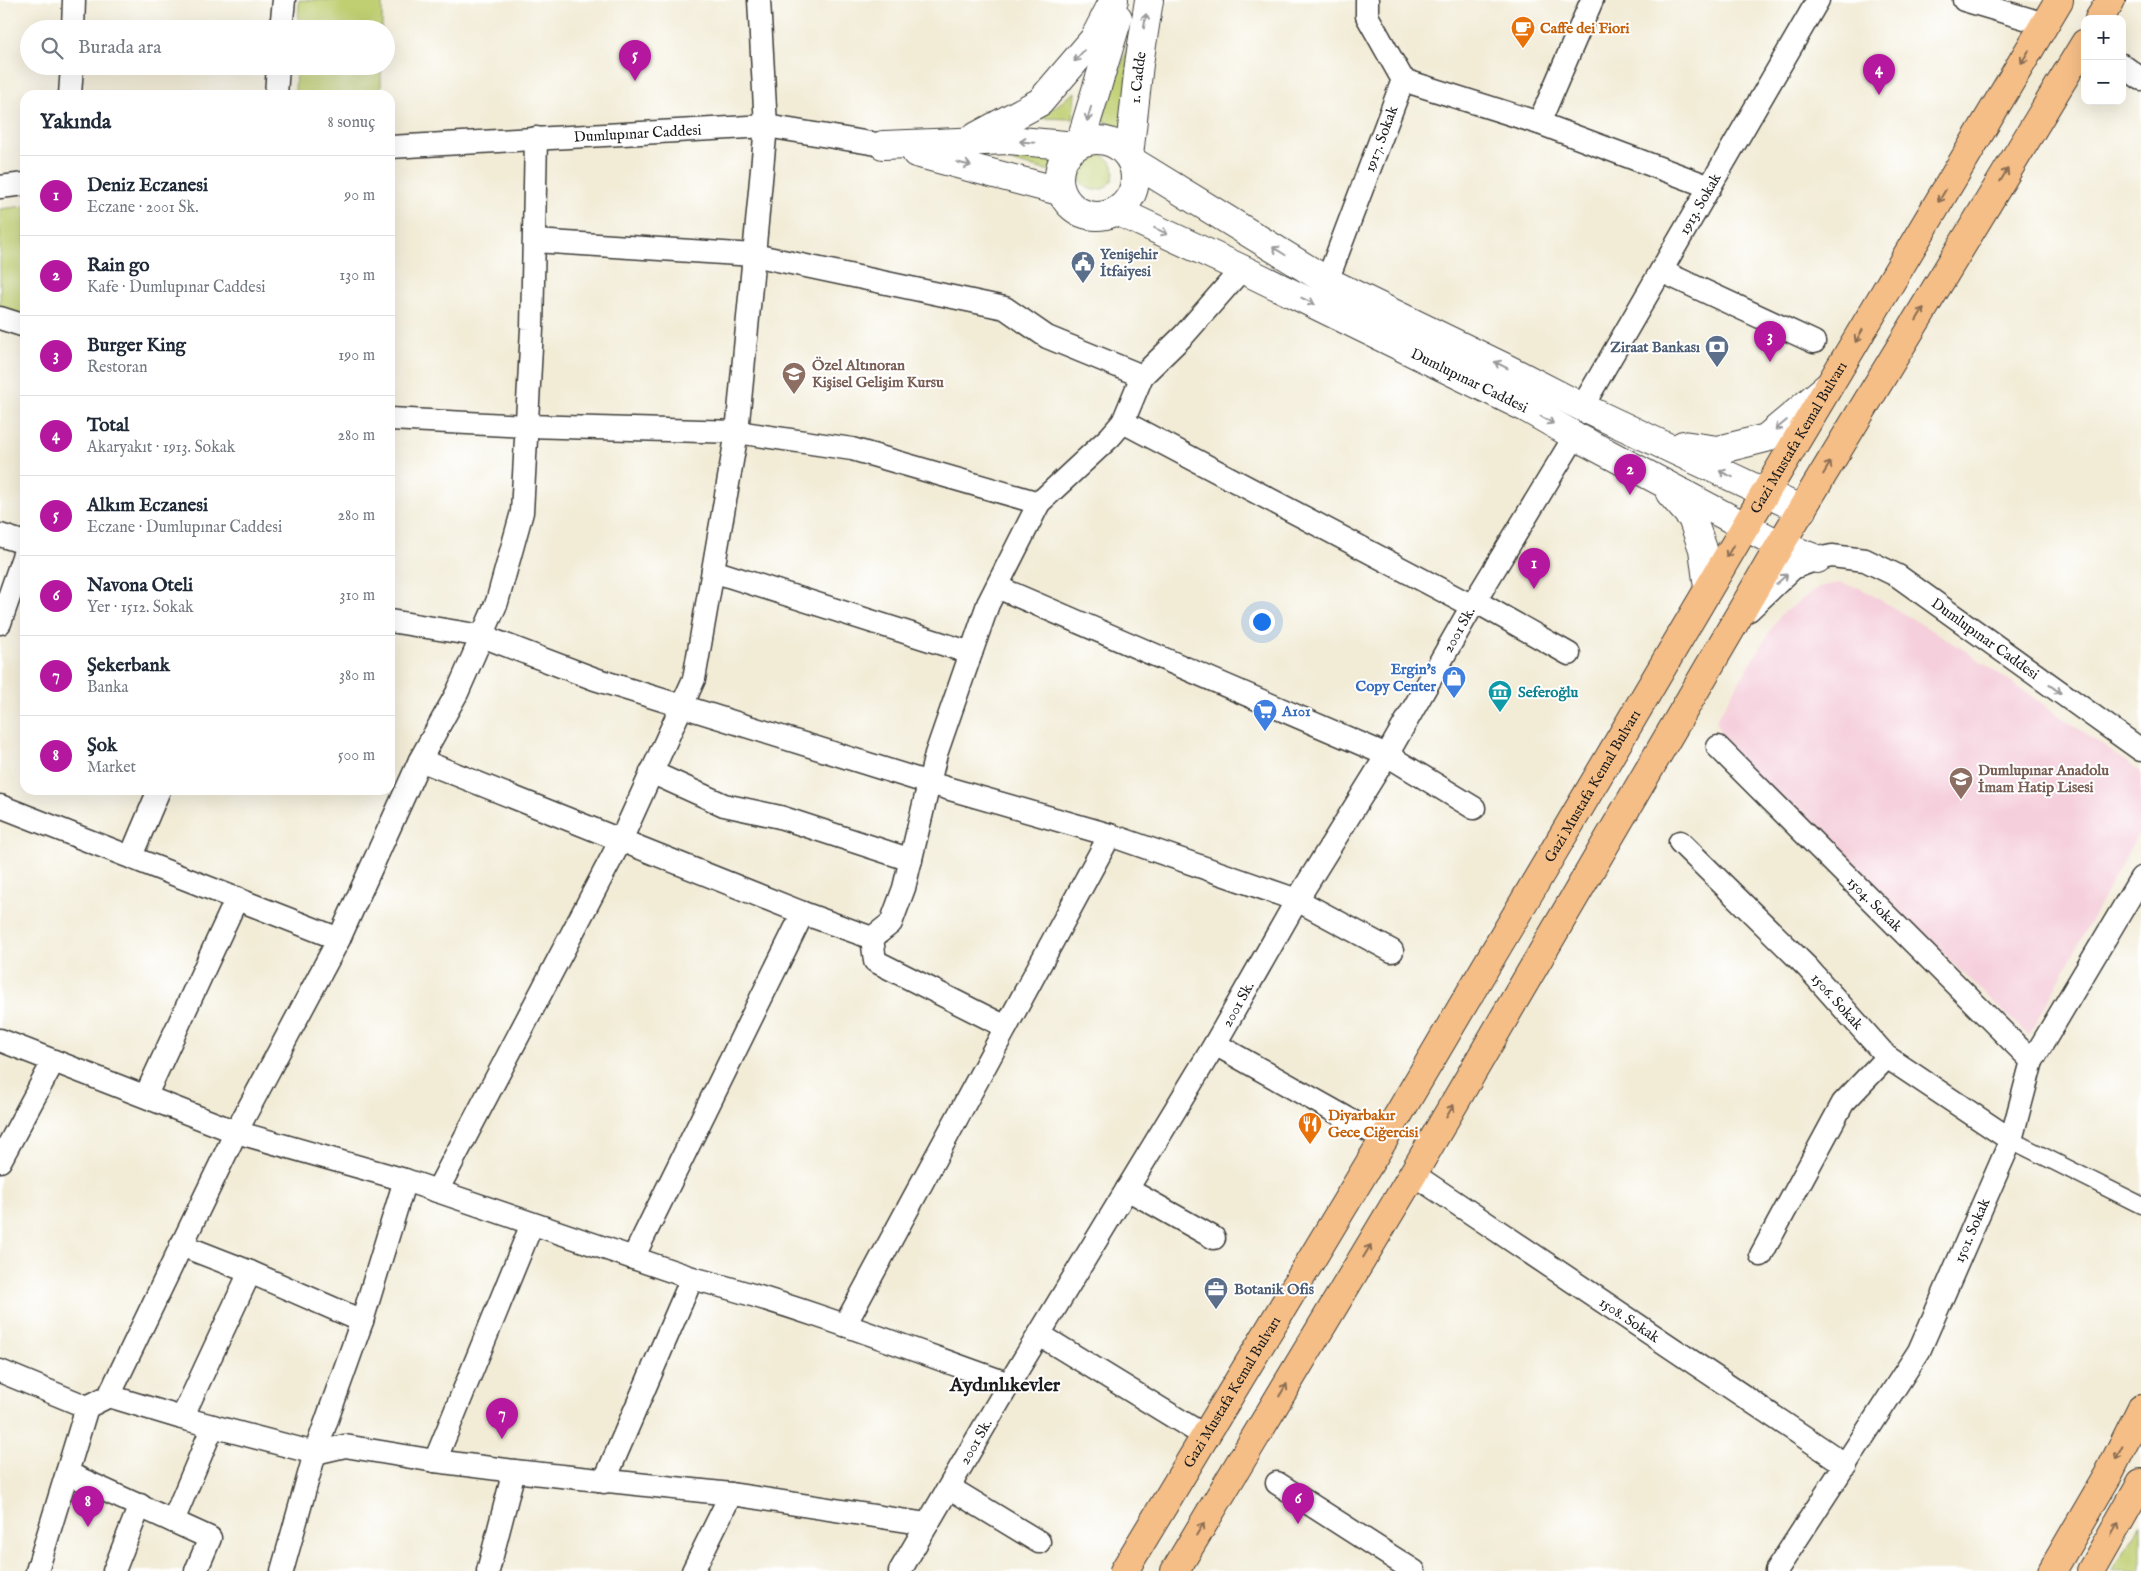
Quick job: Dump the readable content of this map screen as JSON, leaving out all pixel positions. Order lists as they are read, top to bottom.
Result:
{
  "streets": {
    "main road": ["Gazi Mustafa Kemal Bulvarı"],
    "street": [
      "1. Cadde",
      "Dumlupınar Caddesi",
      "1917. Sokak",
      "1913. Sokak",
      "2001 Sk.",
      "1504. Sokak",
      "1506. Sokak",
      "1501. Sokak",
      "1508. Sokak"
    ]
  },
  "crossings": [
    ["1. Cadde", "Dumlupınar Caddesi"],
    ["Dumlupınar Caddesi", "1917. Sokak"],
    ["Dumlupınar Caddesi", "1913. Sokak"],
    ["Dumlupınar Caddesi", "Gazi Mustafa Kemal Bulvarı"],
    ["Dumlupınar Caddesi", "2001 Sk."],
    ["1504. Sokak", "1501. Sokak"],
    ["1506. Sokak", "1501. Sokak"],
    ["1501. Sokak", "1508. Sokak"]
  ],
  "districts": ["Aydınlıkevler"],
  "places": {
    "cafe": ["Caffe dei Fiori"],
    "public building": ["Yenişehir İtfaiyesi"],
    "bank": ["Ziraat Bankası"],
    "school or university": ["Özel Altınoran Kişisel Gelişim Kursu", "Dumlupınar Anadolu İmam Hatip Lisesi"],
    "shop": ["Ergin's Copy Center"],
    "museum": ["Seferoğlu"],
    "supermarket": ["A101"],
    "restaurant": ["Diyarbakır Gece Ciğercisi"],
    "office": ["Botanik Ofis"]
  },
  "page": {
    "map_buttons": ["+", "−"],
    "search": "Burada ara",
    "pins": [
      "5",
      "4",
      "3",
      "2",
      "1",
      "7",
      "6",
      "8"
    ],
    "heading": ["Yakında", "8 sonuç"],
    "list": [
      {
        "mark": "1",
        "name": "Deniz Eczanesi",
        "note": "Eczane · 2001 Sk.",
        "value": "90 m"
      },
      {
        "mark": "2",
        "name": "Rain go",
        "note": "Kafe · Dumlupınar Caddesi",
        "value": "130 m"
      },
      {
        "mark": "3",
        "name": "Burger King",
        "note": "Restoran",
        "value": "190 m"
      },
      {
        "mark": "4",
        "name": "Total",
        "note": "Akaryakıt · 1913. Sokak",
        "value": "280 m"
      },
      {
        "mark": "5",
        "name": "Alkım Eczanesi",
        "note": "Eczane · Dumlupınar Caddesi",
        "value": "280 m"
      },
      {
        "mark": "6",
        "name": "Navona Oteli",
        "note": "Yer · 1512. Sokak",
        "value": "310 m"
      },
      {
        "mark": "7",
        "name": "Şekerbank",
        "note": "Banka",
        "value": "380 m"
      },
      {
        "mark": "8",
        "name": "Şok",
        "note": "Market",
        "value": "500 m"
      }
    ]
  }
}
